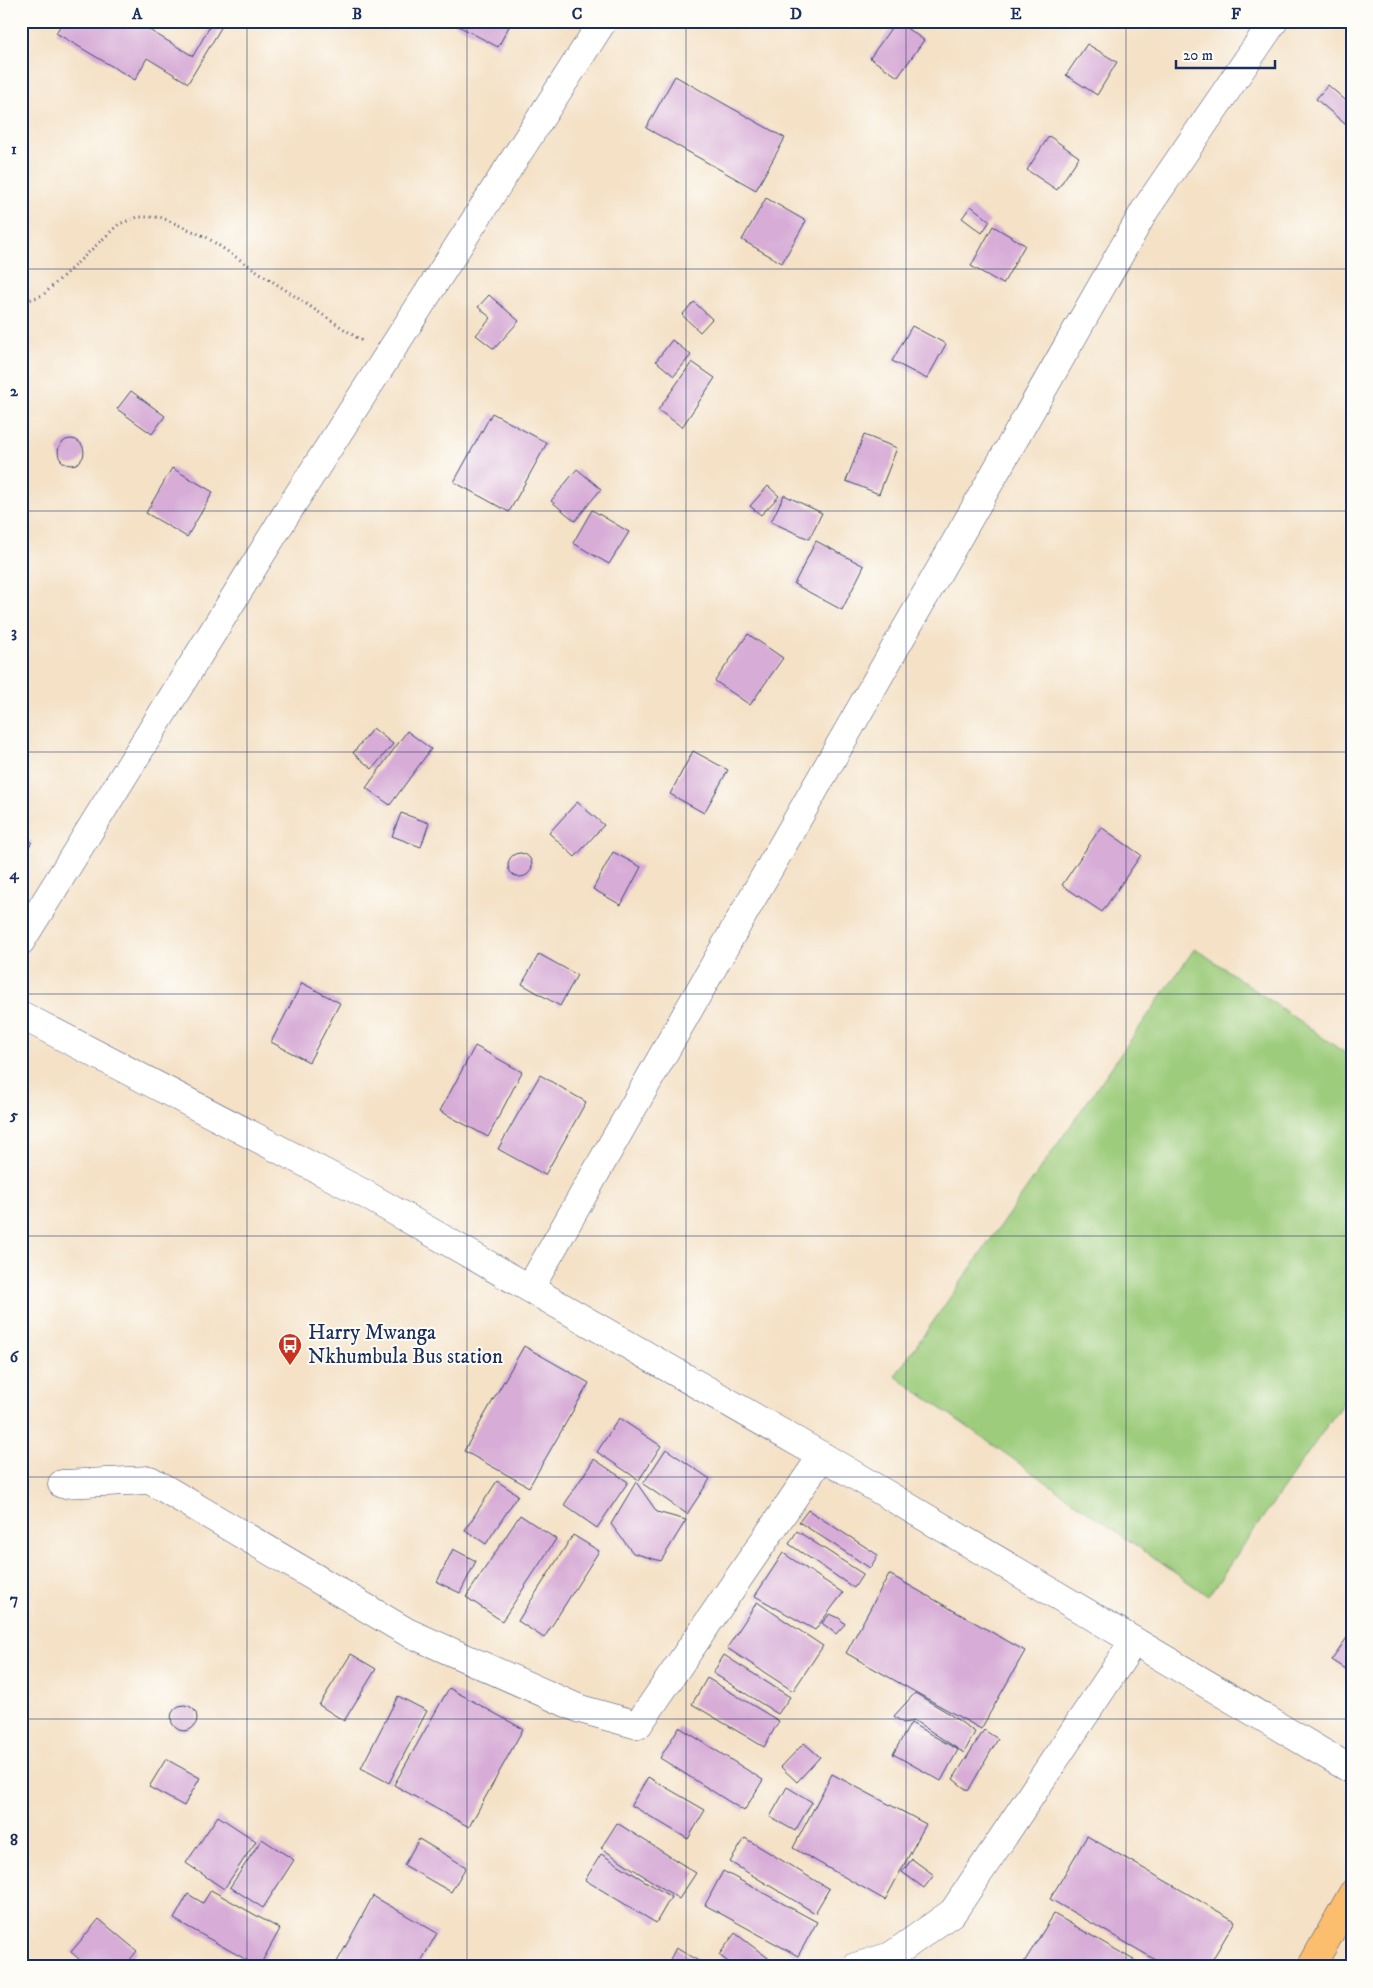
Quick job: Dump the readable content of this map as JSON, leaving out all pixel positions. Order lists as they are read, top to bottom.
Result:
{
  "places": {
    "bus stop": ["Harry Mwanga Nkhumbula Bus station"]
  },
  "scale_bar": "20 m",
  "grid": {
    "columns": [
      "A",
      "B",
      "C",
      "D",
      "E",
      "F"
    ],
    "rows": [
      "1",
      "2",
      "3",
      "4",
      "5",
      "6",
      "7",
      "8"
    ]
  }
}
